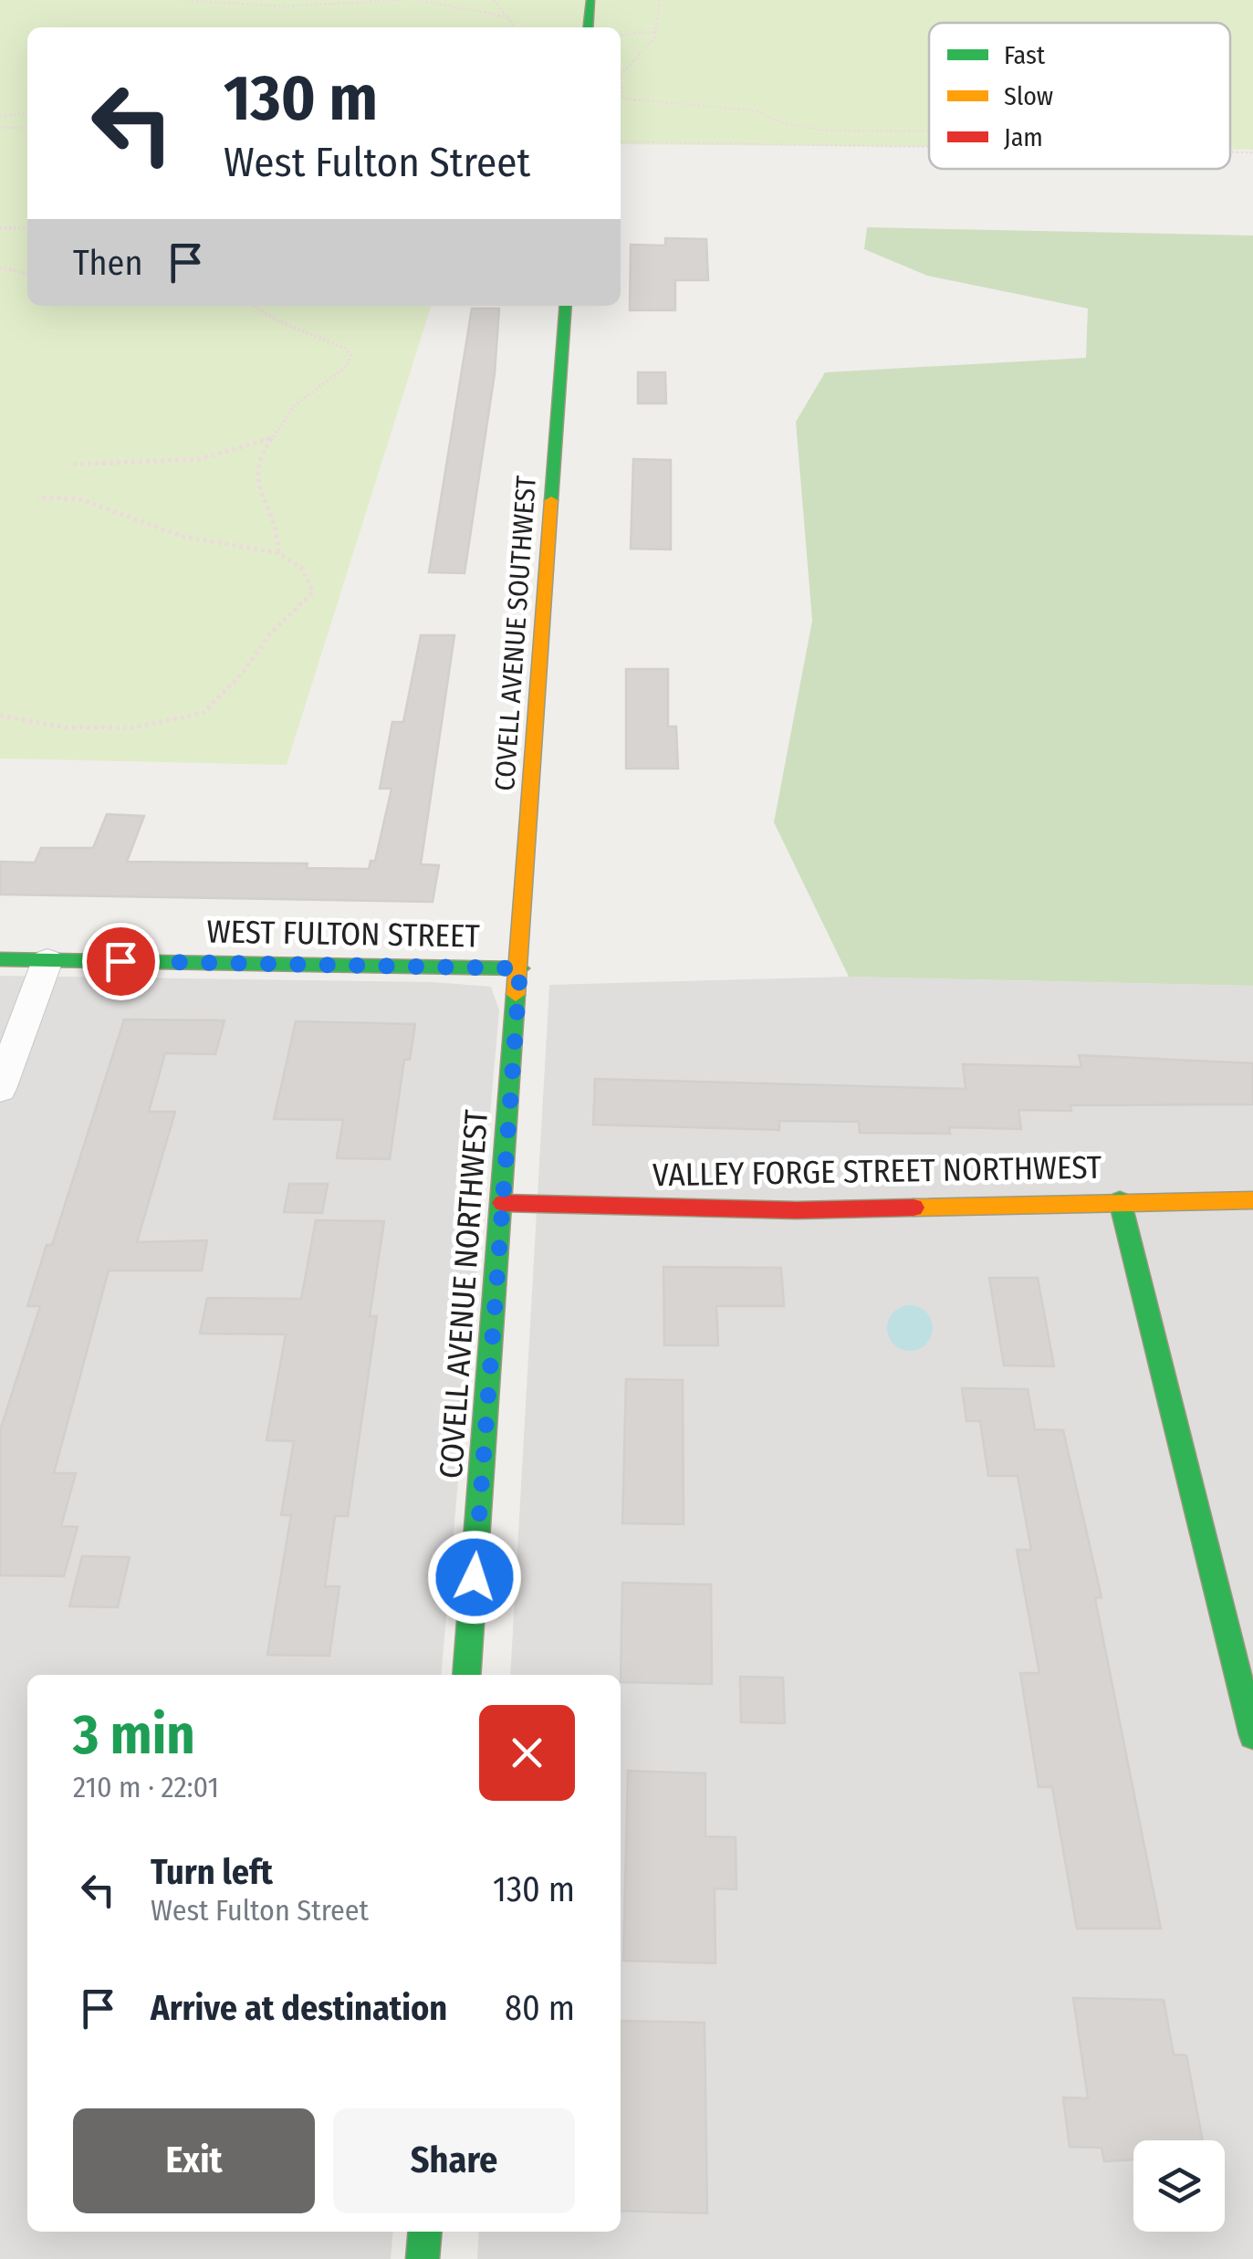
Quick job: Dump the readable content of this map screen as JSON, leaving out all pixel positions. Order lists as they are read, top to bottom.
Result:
{
  "streets": {
    "street": [
      "COVELL AVENUE SOUTHWEST",
      "WEST FULTON STREET",
      "VALLEY FORGE STREET NORTHWEST",
      "COVELL AVENUE NORTHWEST"
    ]
  },
  "crossings": [
    ["COVELL AVENUE SOUTHWEST", "WEST FULTON STREET"],
    ["COVELL AVENUE SOUTHWEST", "COVELL AVENUE NORTHWEST"],
    ["WEST FULTON STREET", "COVELL AVENUE NORTHWEST"],
    ["VALLEY FORGE STREET NORTHWEST", "COVELL AVENUE NORTHWEST"]
  ],
  "legend": ["Fast", "Slow", "Jam"],
  "page": {
    "turn": ["130 m", "West Fulton Street"],
    "then": "Then",
    "heading": ["3 min", "210 m · 22:01"],
    "list": [
      {
        "name": "Turn left",
        "note": "West Fulton Street",
        "value": "130 m"
      },
      {
        "name": "Arrive at destination",
        "value": "80 m"
      }
    ],
    "buttons": ["Exit", "Share"]
  }
}
